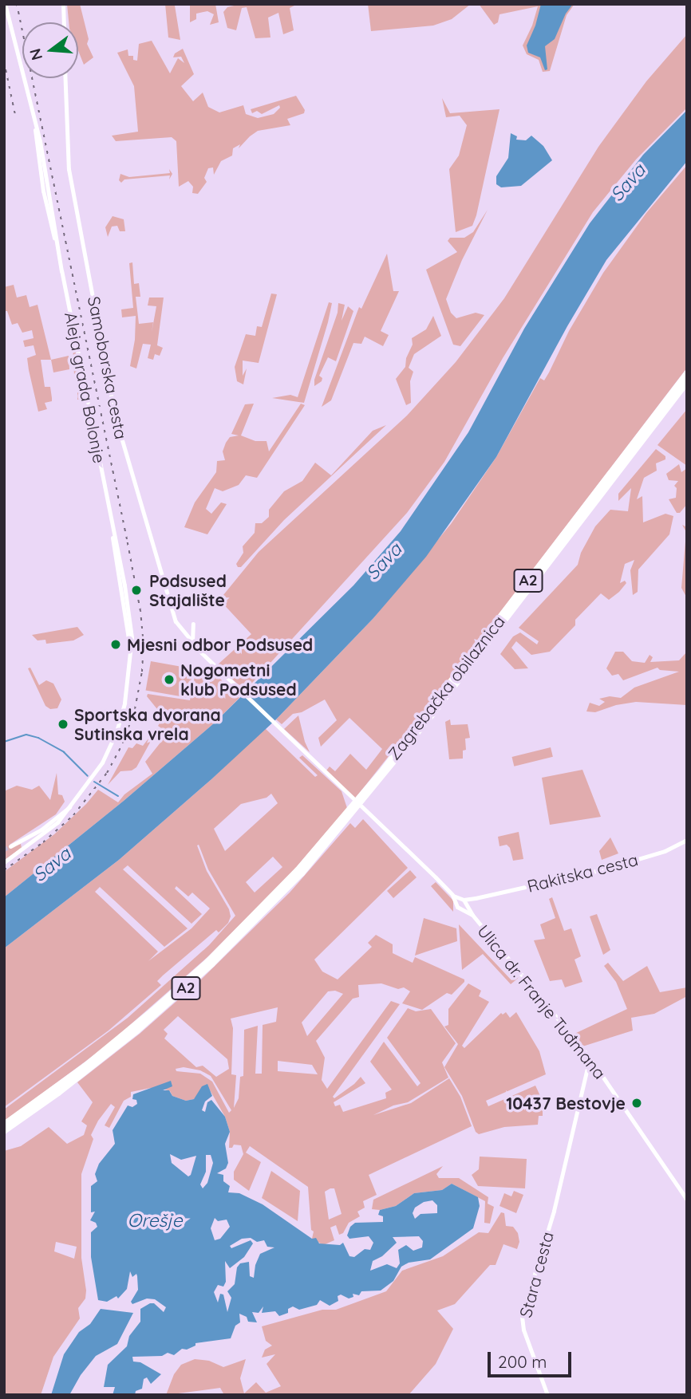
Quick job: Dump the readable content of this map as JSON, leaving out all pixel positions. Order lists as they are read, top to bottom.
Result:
{
  "streets": {
    "highway": ["A2", "Zagrebačka obilaznica"],
    "main road": [
      "Samoborska cesta",
      "Aleja grada Bolonje",
      "Rakitska cesta",
      "Ulica dr. Franje Tuđmana",
      "Stara cesta"
    ]
  },
  "crossings": [
    ["Samoborska cesta", "Ulica dr. Franje Tuđmana"],
    ["A2", "Zagrebačka obilaznica"],
    ["Rakitska cesta", "Ulica dr. Franje Tuđmana"],
    ["Ulica dr. Franje Tuđmana", "Stara cesta"]
  ],
  "water": ["Sava", "Orešje"],
  "places": [
    "Podsused Stajalište",
    "Mjesni odbor Podsused",
    "Nogometni klub Podsused",
    "Sportska dvorana Sutinska vrela",
    "10437 Bestovje"
  ],
  "scale_bar": "200 m",
  "north": "left"
}
